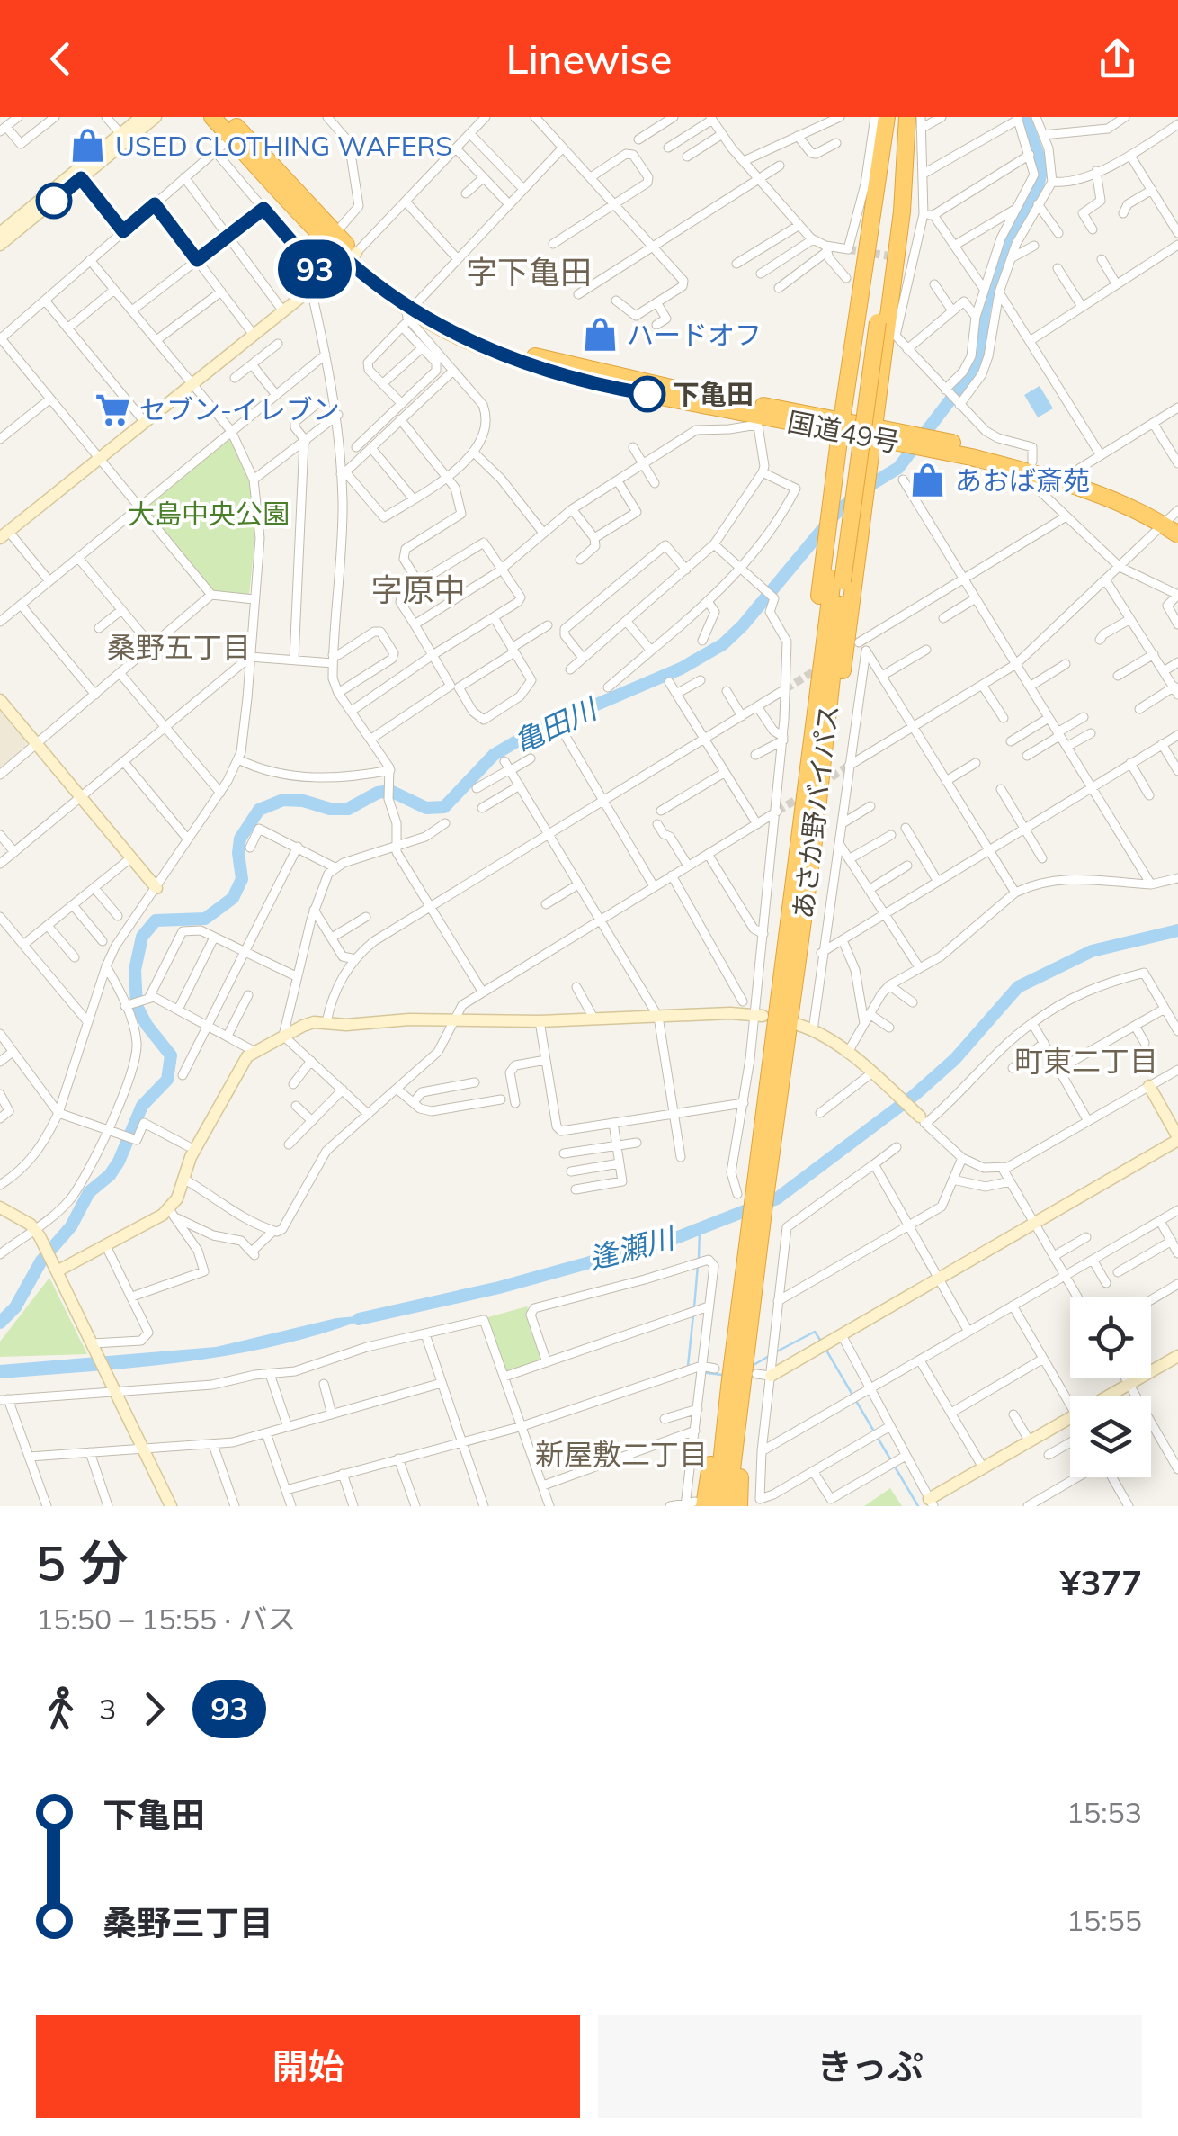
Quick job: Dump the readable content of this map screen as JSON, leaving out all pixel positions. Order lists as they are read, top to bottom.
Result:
{
  "streets": {
    "highway": ["国道49号", "あさか野バイパス"]
  },
  "districts": [
    "字下亀田",
    "字原中",
    "桑野五丁目",
    "町東二丁目",
    "新屋敷二丁目"
  ],
  "water": ["亀田川", "逢瀬川"],
  "parks": ["大島中央公園"],
  "places": {
    "shop": ["USED CLOTHING WAFERS", "ハードオフ", "あおば斎苑"],
    "other": ["下亀田"],
    "supermarket": ["セブン-イレブン"]
  },
  "lines": ["bus line 93"],
  "page": {
    "header": "Linewise",
    "on_map": "93",
    "heading": ["5 分", "15:50 – 15:55 · バス", "¥377"],
    "legs": ["3", "93"],
    "list": [
      {
        "name": "下亀田",
        "value": "15:53"
      },
      {
        "name": "桑野三丁目",
        "value": "15:55"
      }
    ],
    "buttons": ["開始", "きっぷ"]
  }
}
